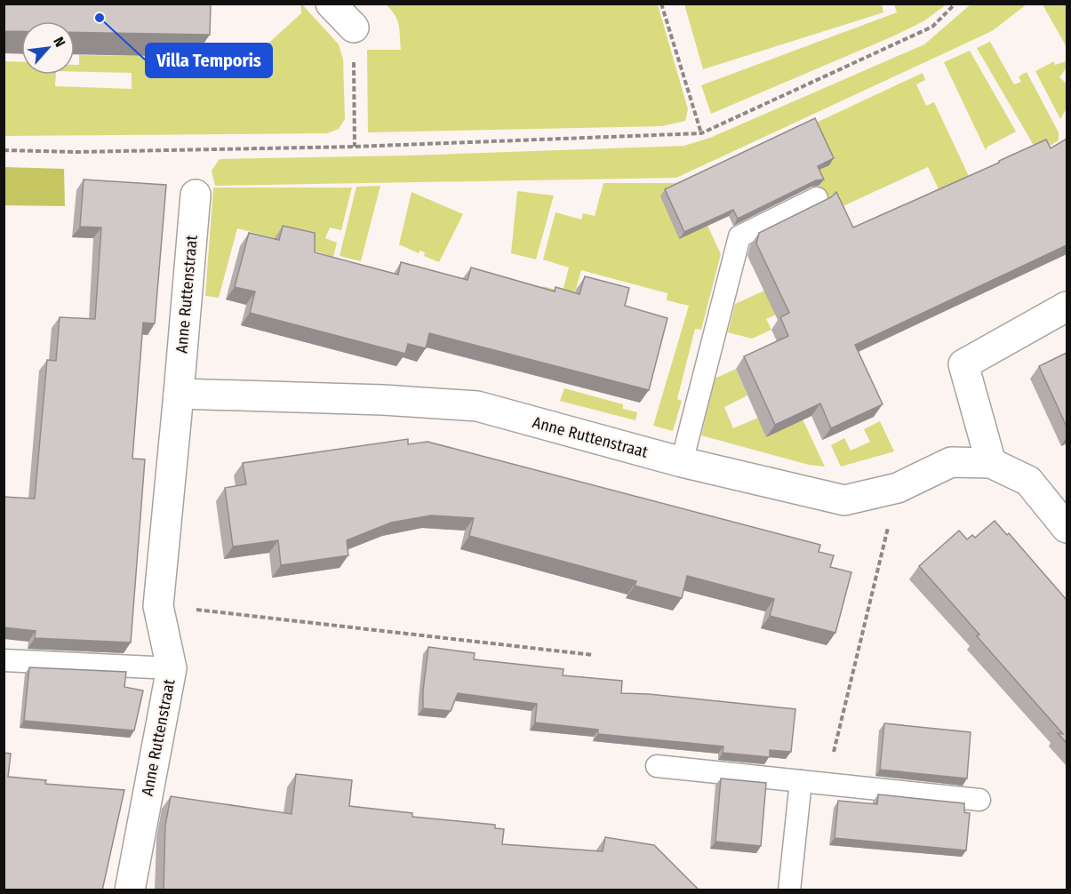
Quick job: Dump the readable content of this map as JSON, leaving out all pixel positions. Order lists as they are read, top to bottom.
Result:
{
  "streets": {
    "street": ["Anne Ruttenstraat"]
  },
  "places": ["Villa Temporis"],
  "north": "top right"
}
